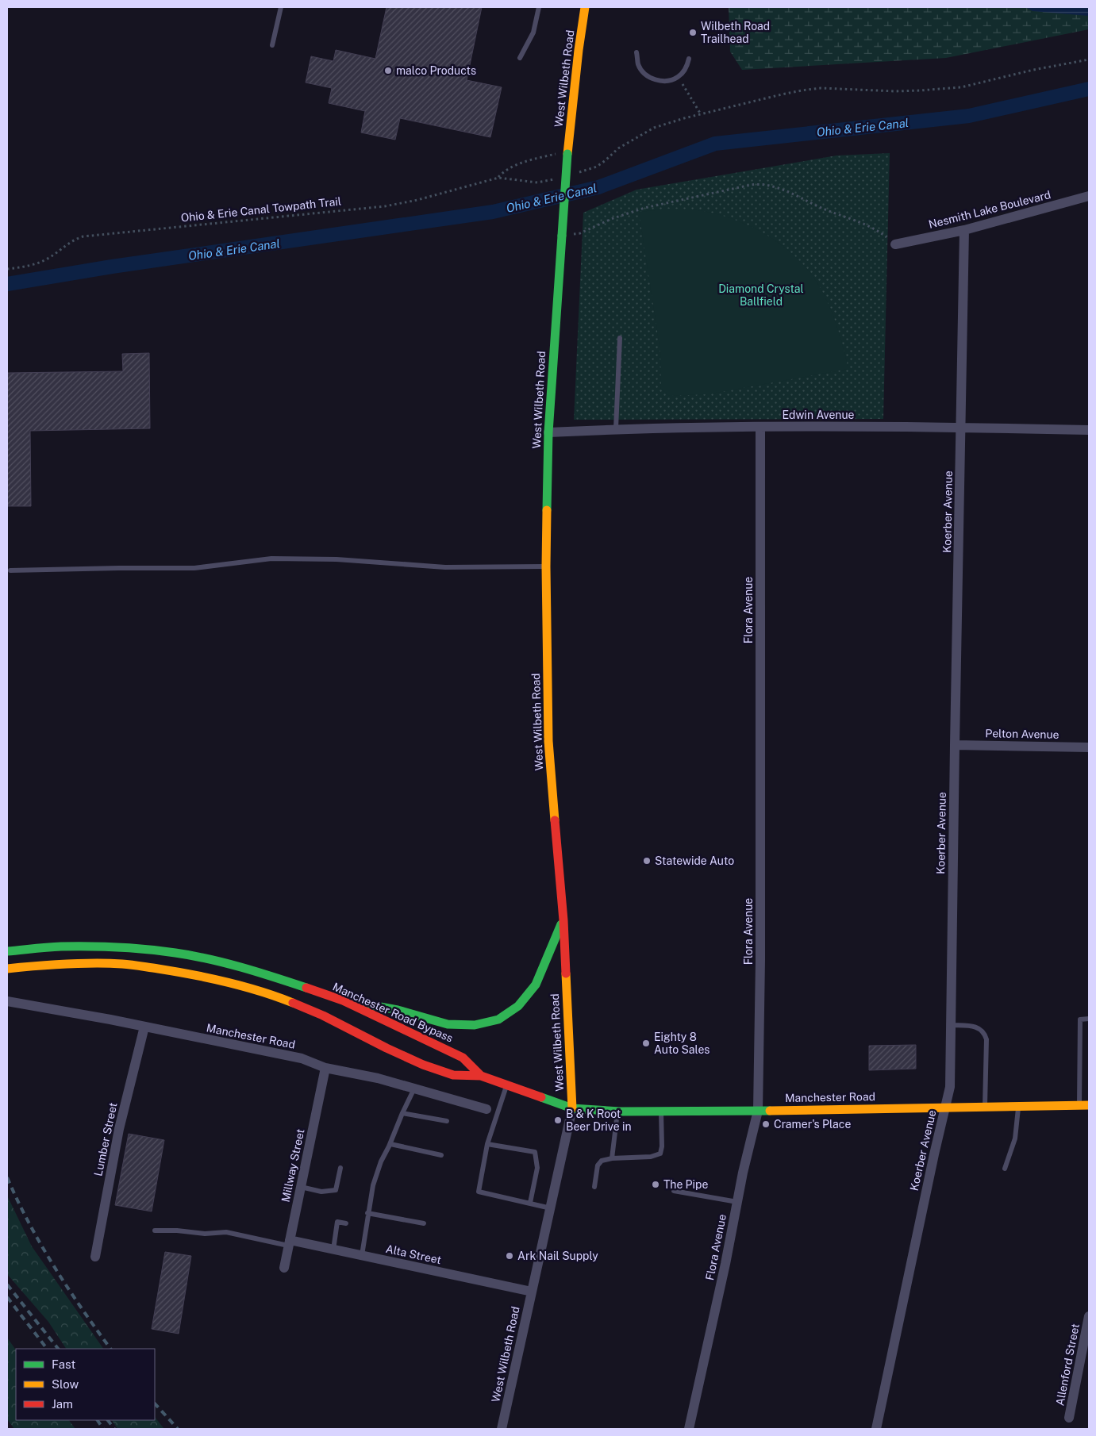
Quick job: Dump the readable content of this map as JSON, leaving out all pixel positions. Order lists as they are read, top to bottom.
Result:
{
  "streets": {
    "main road": ["West Wilbeth Road", "Manchester Road Bypass", "Manchester Road"],
    "street": [
      "Nesmith Lake Boulevard",
      "Edwin Avenue",
      "Koerber Avenue",
      "Flora Avenue",
      "Pelton Avenue",
      "Lumber Street",
      "Millway Street",
      "Alta Street",
      "Allenford Street"
    ],
    "path": ["Ohio & Erie Canal Towpath Trail"]
  },
  "crossings": [
    ["West Wilbeth Road", "Edwin Avenue"],
    ["West Wilbeth Road", "Manchester Road Bypass"],
    ["West Wilbeth Road", "Manchester Road"],
    ["West Wilbeth Road", "Alta Street"],
    ["Nesmith Lake Boulevard", "Koerber Avenue"],
    ["Edwin Avenue", "Koerber Avenue"],
    ["Edwin Avenue", "Flora Avenue"],
    ["Koerber Avenue", "Pelton Avenue"],
    ["Koerber Avenue", "Manchester Road"],
    ["Flora Avenue", "Manchester Road"],
    ["Manchester Road Bypass", "Manchester Road"],
    ["Manchester Road", "Lumber Street"],
    ["Manchester Road", "Millway Street"],
    ["Millway Street", "Alta Street"]
  ],
  "water": ["Ohio & Erie Canal"],
  "parks": ["Diamond Crystal Ballfield"],
  "places": [
    "Wilbeth Road Trailhead",
    "malco Products",
    "Statewide Auto",
    "Eighty 8 Auto Sales",
    "B & K Root Beer Drive in",
    "Cramer's Place",
    "The Pipe",
    "Ark Nail Supply"
  ],
  "legend": ["Fast", "Slow", "Jam"]
}
